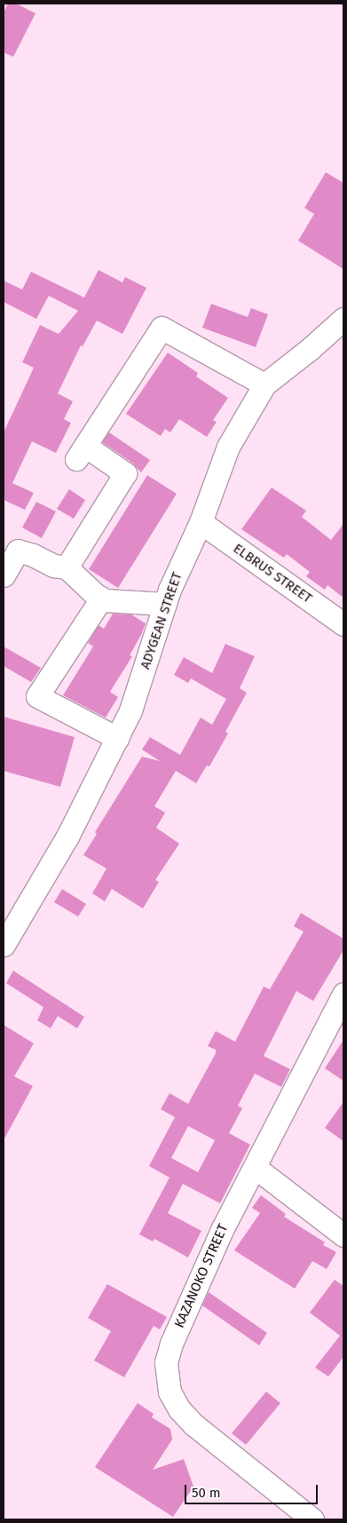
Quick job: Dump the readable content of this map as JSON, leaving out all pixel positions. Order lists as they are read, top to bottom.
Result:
{
  "streets": {
    "street": ["ELBRUS STREET", "ADYGEAN STREET", "KAZANOKO STREET"]
  },
  "crossings": [
    ["ELBRUS STREET", "ADYGEAN STREET"]
  ],
  "scale_bar": "50 m"
}
